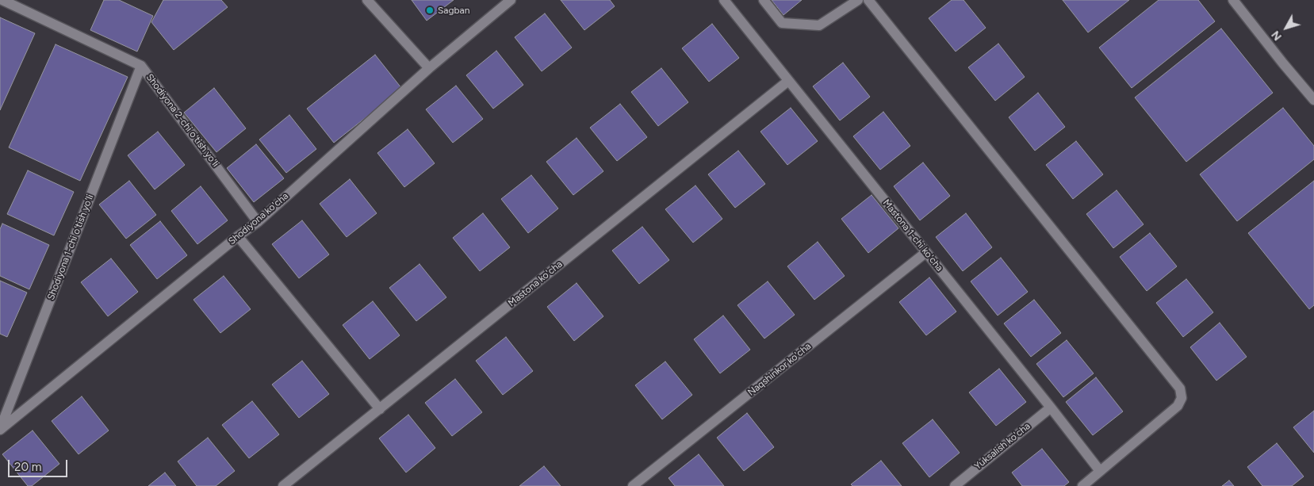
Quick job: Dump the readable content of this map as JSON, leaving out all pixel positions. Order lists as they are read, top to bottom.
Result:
{
  "streets": {
    "street": [
      "Shodiyona 2-chi o'tish yo'li",
      "Shodiyona ko'cha",
      "Mastona 1-chi ko'cha",
      "Shodiyona 1-chi o'tish yo'li",
      "Mastona ko'cha",
      "Naqshinkor ko'cha",
      "Yuksalish ko'cha"
    ]
  },
  "crossings": [
    ["Shodiyona 2-chi o'tish yo'li", "Shodiyona ko'cha"],
    ["Shodiyona 2-chi o'tish yo'li", "Shodiyona 1-chi o'tish yo'li"],
    ["Shodiyona ko'cha", "Shodiyona 1-chi o'tish yo'li"],
    ["Mastona 1-chi ko'cha", "Mastona ko'cha"],
    ["Mastona 1-chi ko'cha", "Naqshinkor ko'cha"],
    ["Mastona 1-chi ko'cha", "Yuksalish ko'cha"]
  ],
  "places": ["Sagban"],
  "scale_bar": "20 m",
  "north": "bottom left"
}
